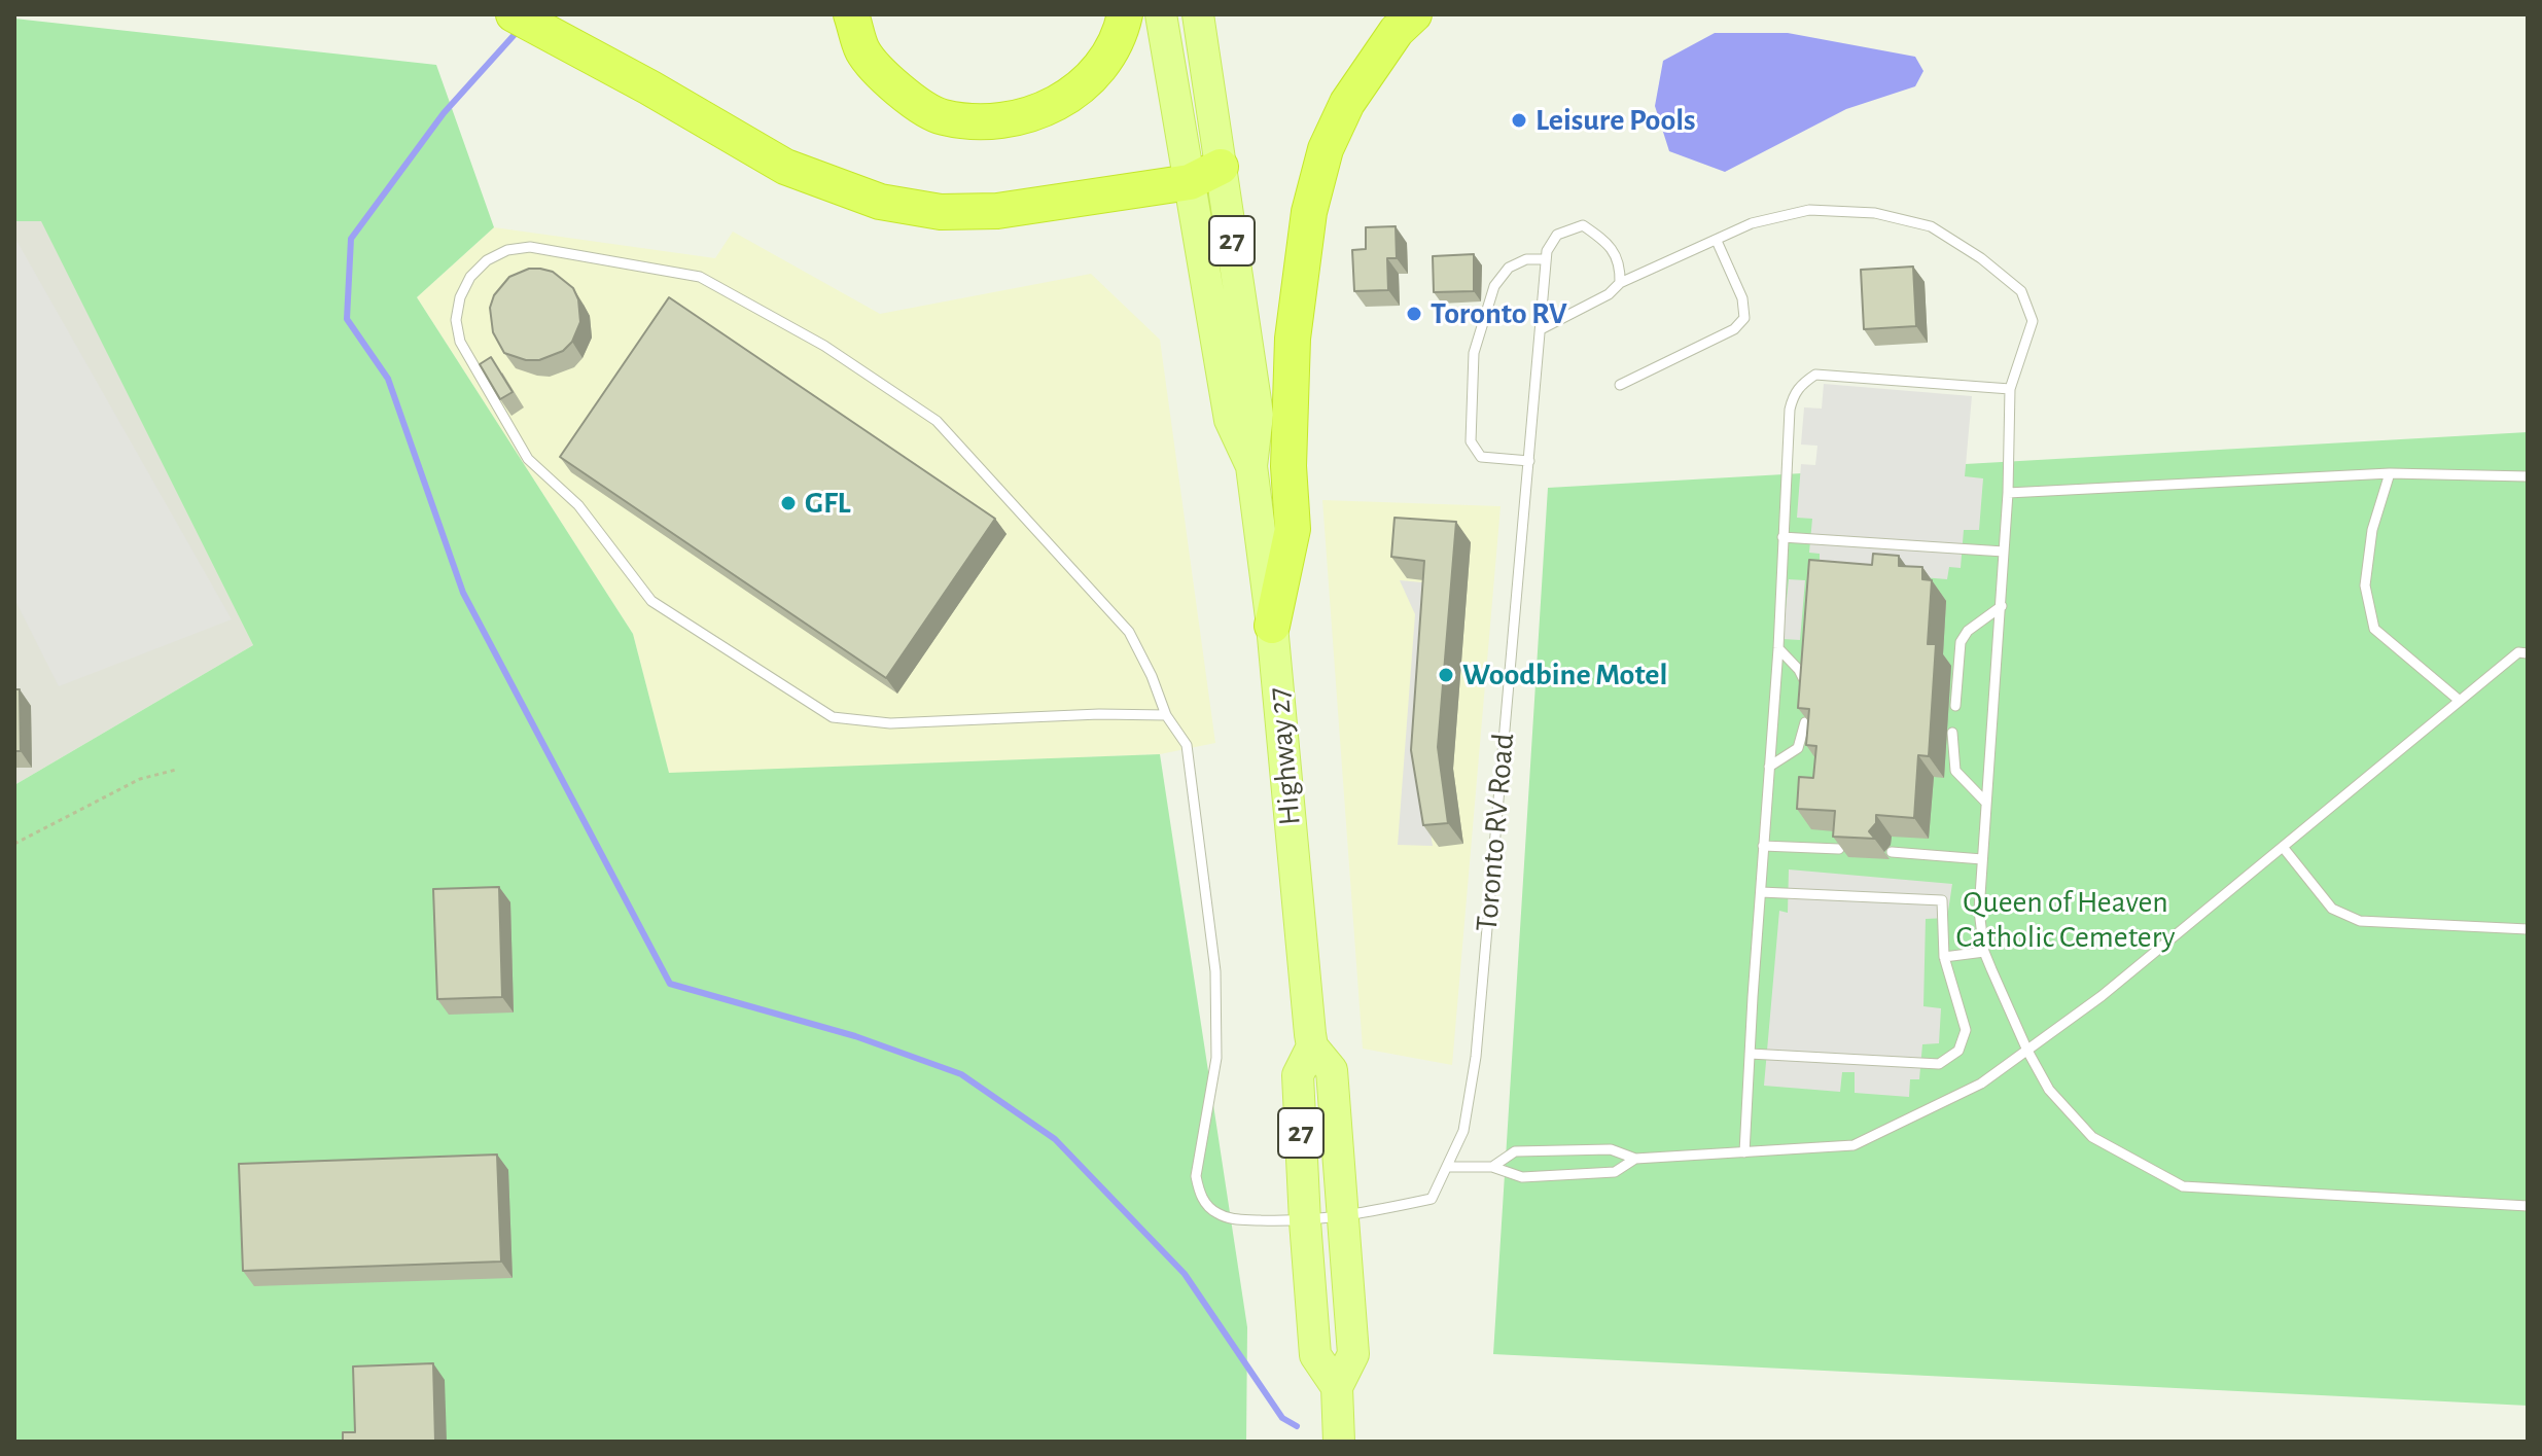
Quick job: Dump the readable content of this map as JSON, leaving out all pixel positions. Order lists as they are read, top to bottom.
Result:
{
  "streets": {
    "main road": ["27", "Highway 27"],
    "lane": ["Toronto RV Road"]
  },
  "crossings": [
    ["Highway 27", "Toronto RV Road"]
  ],
  "parks": ["Queen of Heaven Catholic Cemetery"],
  "places": [
    "Leisure Pools",
    "Toronto RV",
    "GFL",
    "Woodbine Motel"
  ]
}
